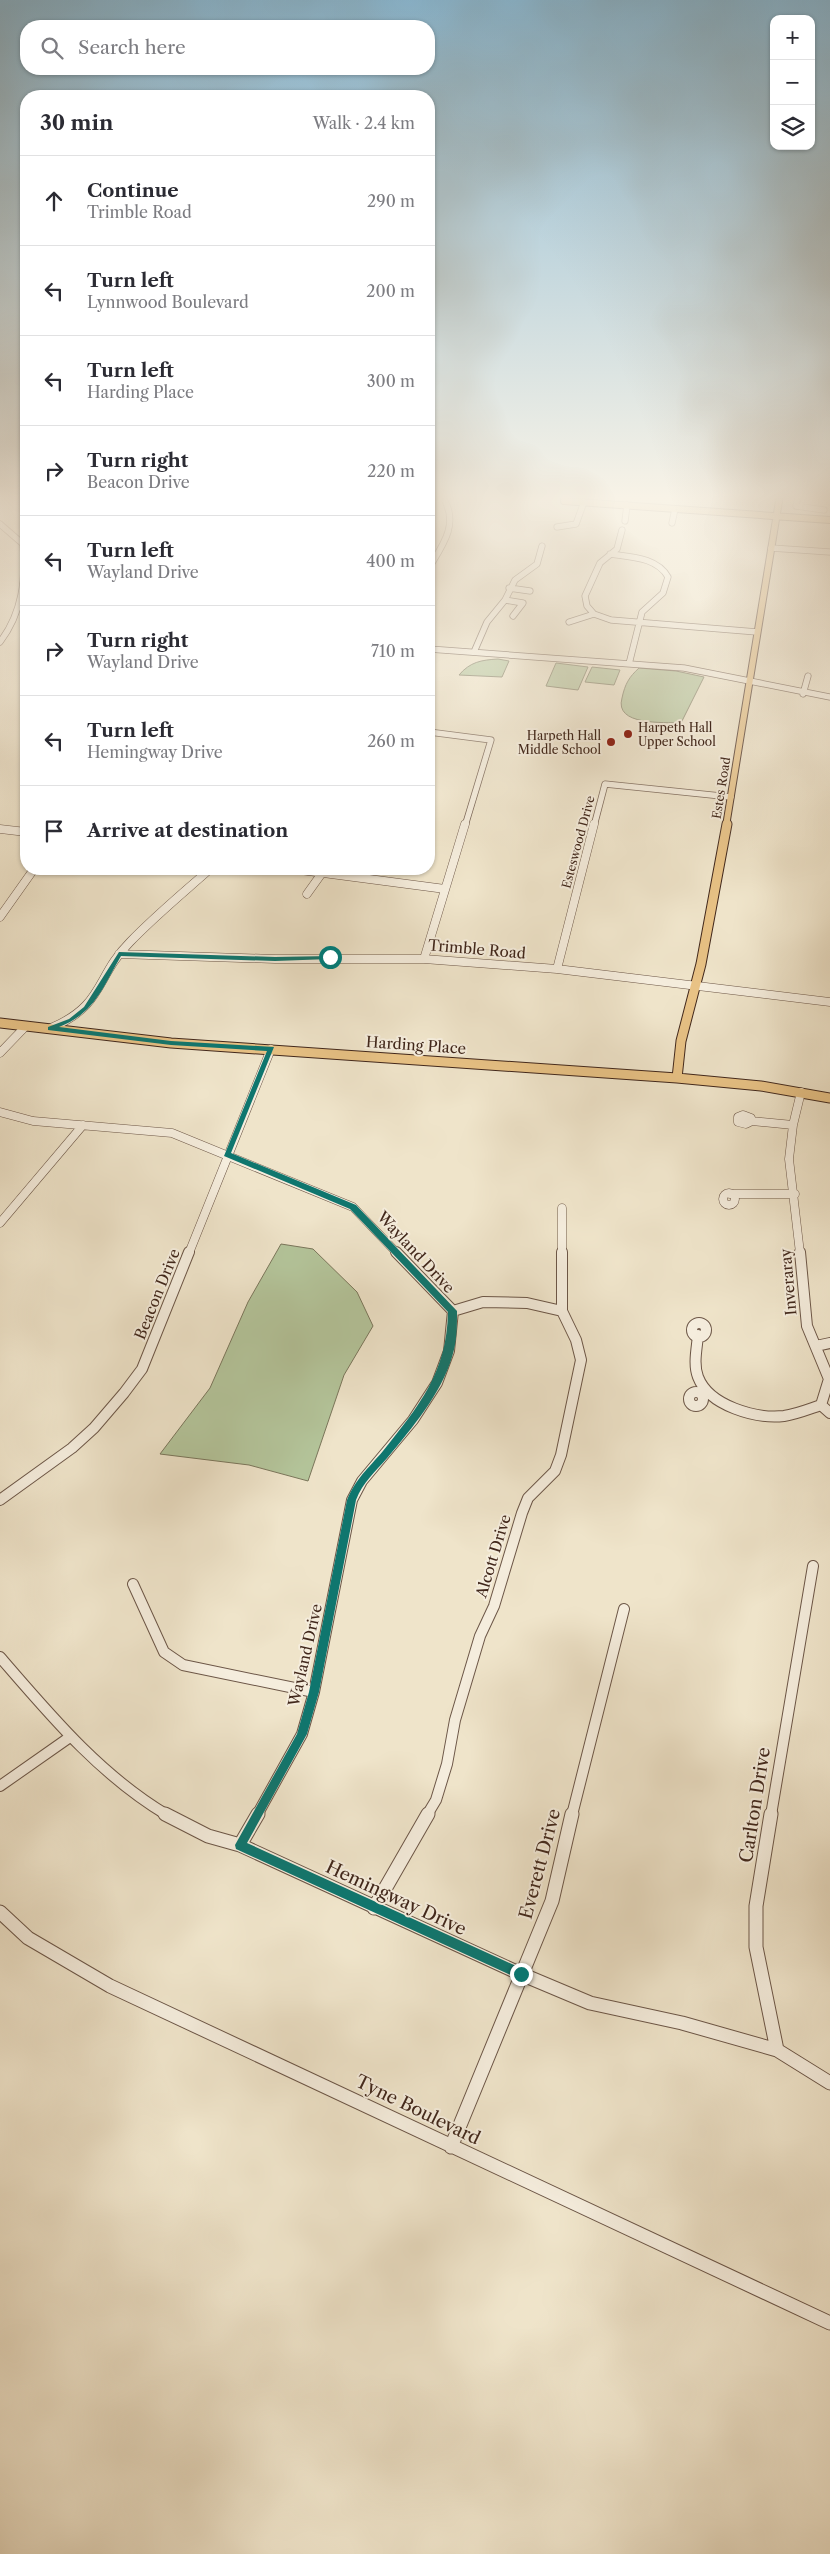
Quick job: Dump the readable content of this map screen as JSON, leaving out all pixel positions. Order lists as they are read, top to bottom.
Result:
{
  "streets": {
    "main road": ["Estes Road", "Harding Place"],
    "street": [
      "Esteswood Drive",
      "Trimble Road",
      "Wayland Drive",
      "Inveraray",
      "Beacon Drive",
      "Alcott Drive",
      "Carlton Drive",
      "Everett Drive",
      "Hemingway Drive",
      "Tyne Boulevard"
    ]
  },
  "crossings": [
    ["Estes Road", "Esteswood Drive"],
    ["Estes Road", "Trimble Road"],
    ["Estes Road", "Harding Place"],
    ["Esteswood Drive", "Trimble Road"],
    ["Harding Place", "Inveraray"],
    ["Harding Place", "Beacon Drive"],
    ["Wayland Drive", "Beacon Drive"],
    ["Wayland Drive", "Hemingway Drive"],
    ["Alcott Drive", "Hemingway Drive"],
    ["Carlton Drive", "Hemingway Drive"],
    ["Everett Drive", "Hemingway Drive"],
    ["Everett Drive", "Tyne Boulevard"]
  ],
  "places": ["Harpeth Hall Upper School", "Harpeth Hall Middle School"],
  "page": {
    "map_buttons": ["+", "−"],
    "search": "Search here",
    "heading": ["30 min", "Walk · 2.4 km"],
    "list": [
      ["Continue", "Trimble Road", "290 m"],
      ["Turn left", "Lynnwood Boulevard", "200 m"],
      ["Turn left", "Harding Place", "300 m"],
      ["Turn right", "Beacon Drive", "220 m"],
      ["Turn left", "Wayland Drive", "400 m"],
      ["Turn right", "Wayland Drive", "710 m"],
      ["Turn left", "Hemingway Drive", "260 m"],
      "Arrive at destination"
    ]
  }
}
